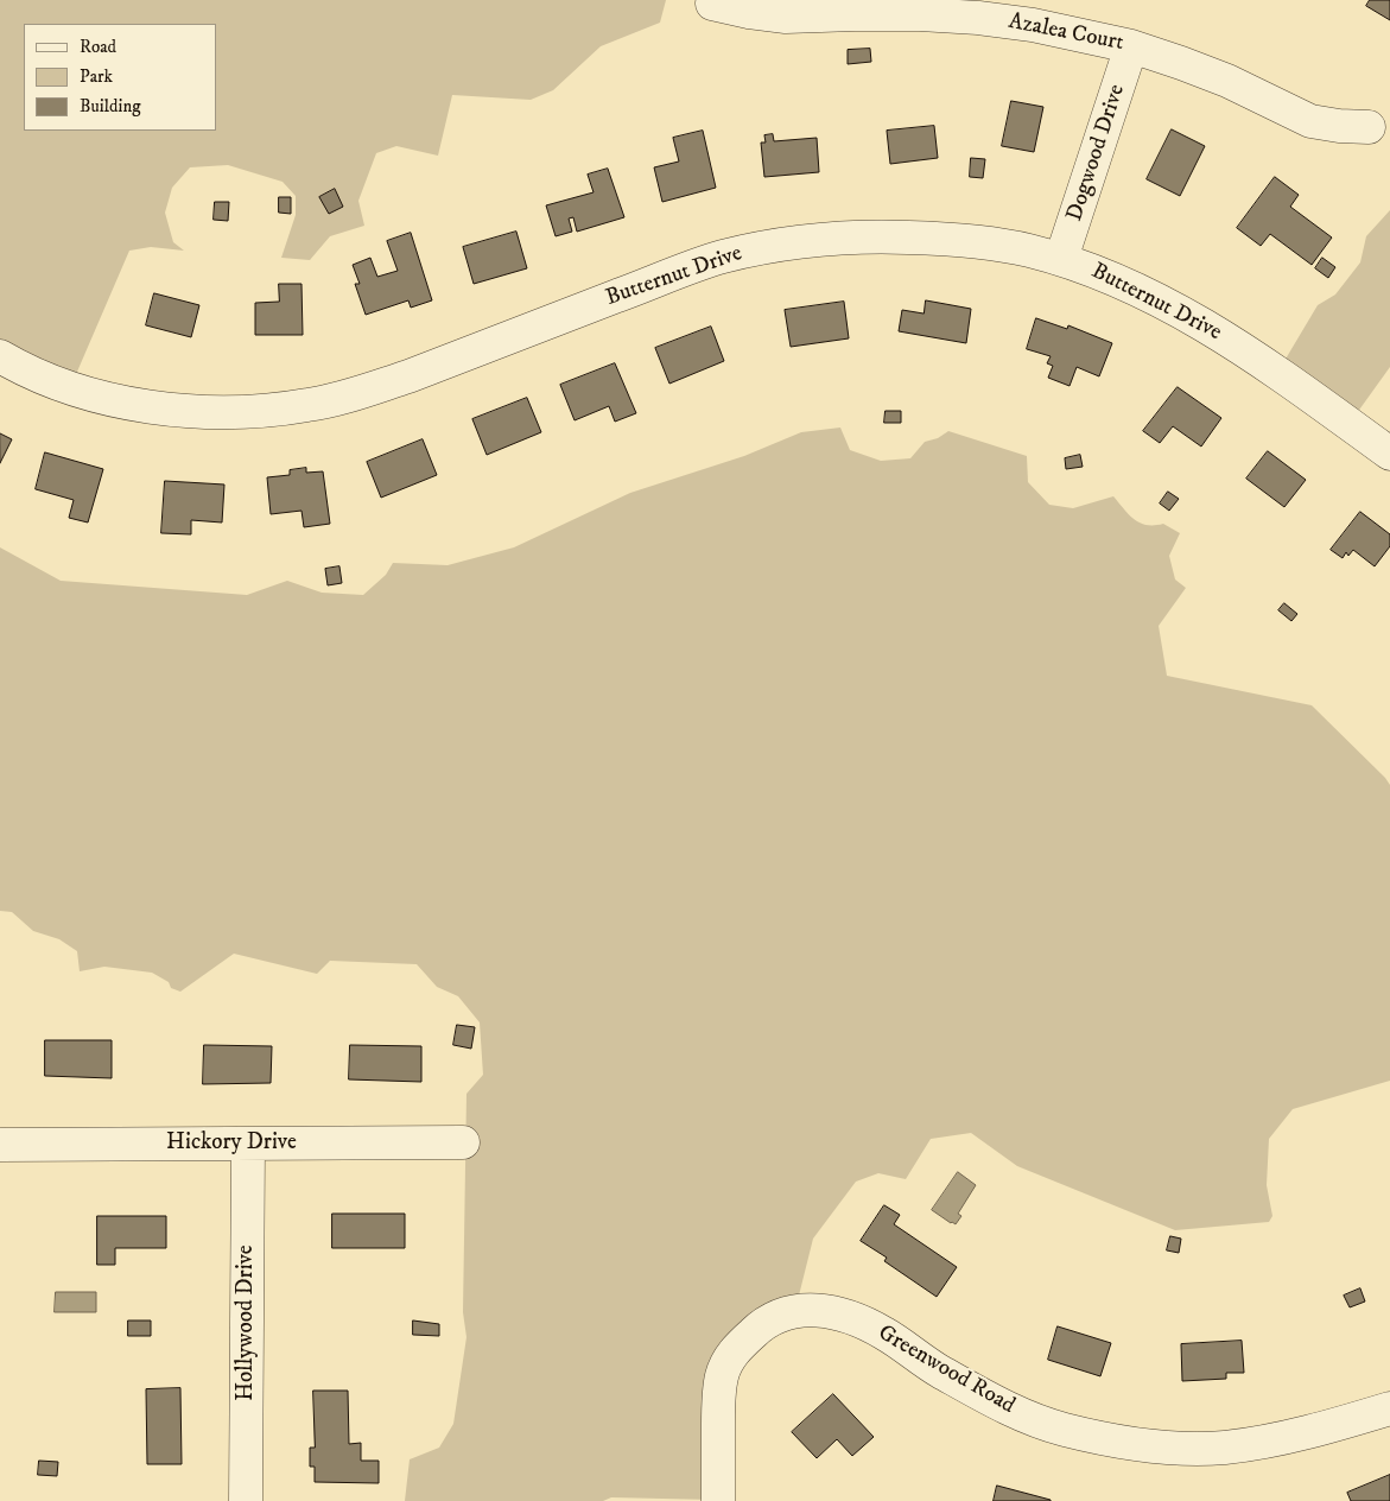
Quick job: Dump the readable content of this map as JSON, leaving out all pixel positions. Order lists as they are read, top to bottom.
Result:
{
  "streets": {
    "street": [
      "Azalea Court",
      "Dogwood Drive",
      "Butternut Drive",
      "Hickory Drive",
      "Hollywood Drive",
      "Greenwood Road"
    ]
  },
  "crossings": [
    ["Azalea Court", "Dogwood Drive"],
    ["Dogwood Drive", "Butternut Drive"],
    ["Hickory Drive", "Hollywood Drive"]
  ],
  "legend": ["Road", "Park", "Building"]
}
